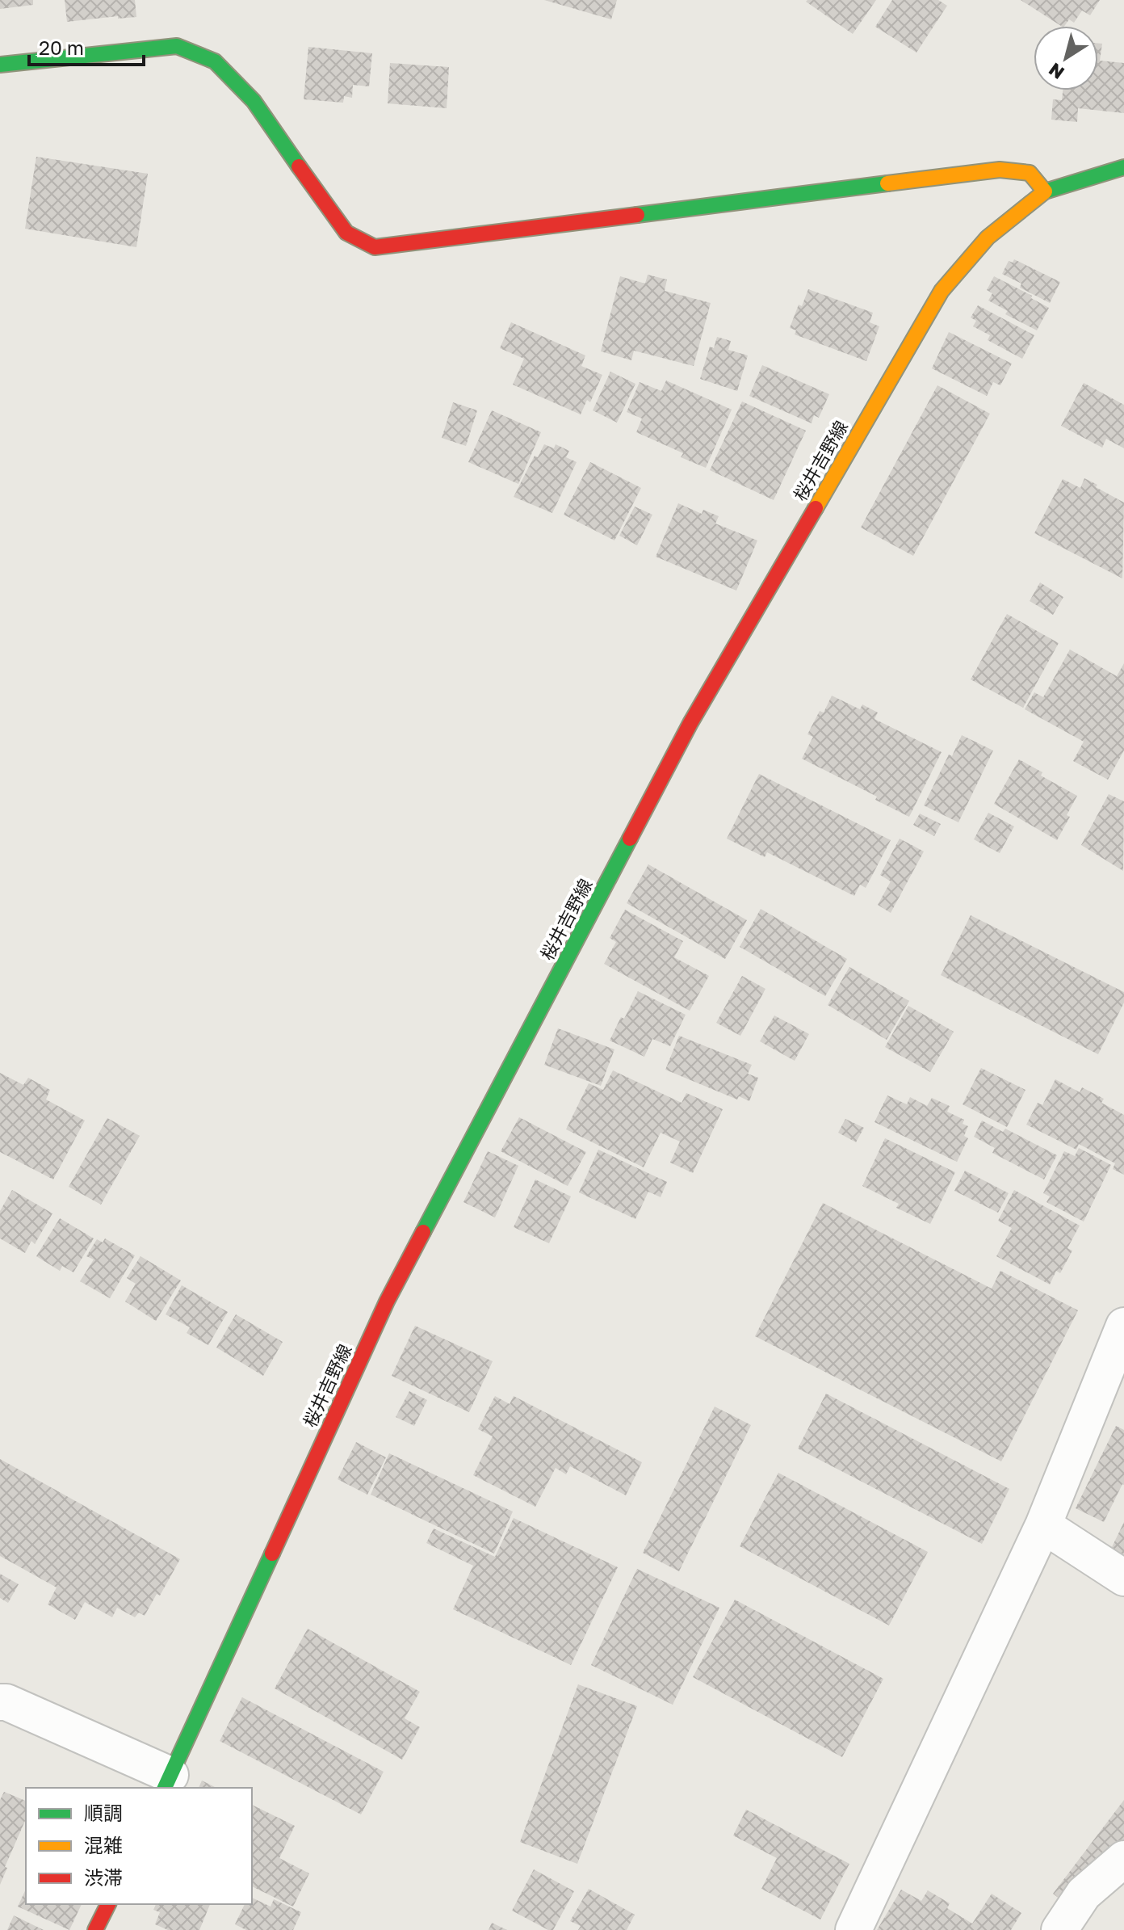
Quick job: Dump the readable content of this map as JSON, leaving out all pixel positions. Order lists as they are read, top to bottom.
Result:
{
  "streets": {
    "main road": ["桜井吉野線"]
  },
  "legend": ["順調", "混雑", "渋滞"],
  "scale_bar": "20 m",
  "north": "bottom left"
}
